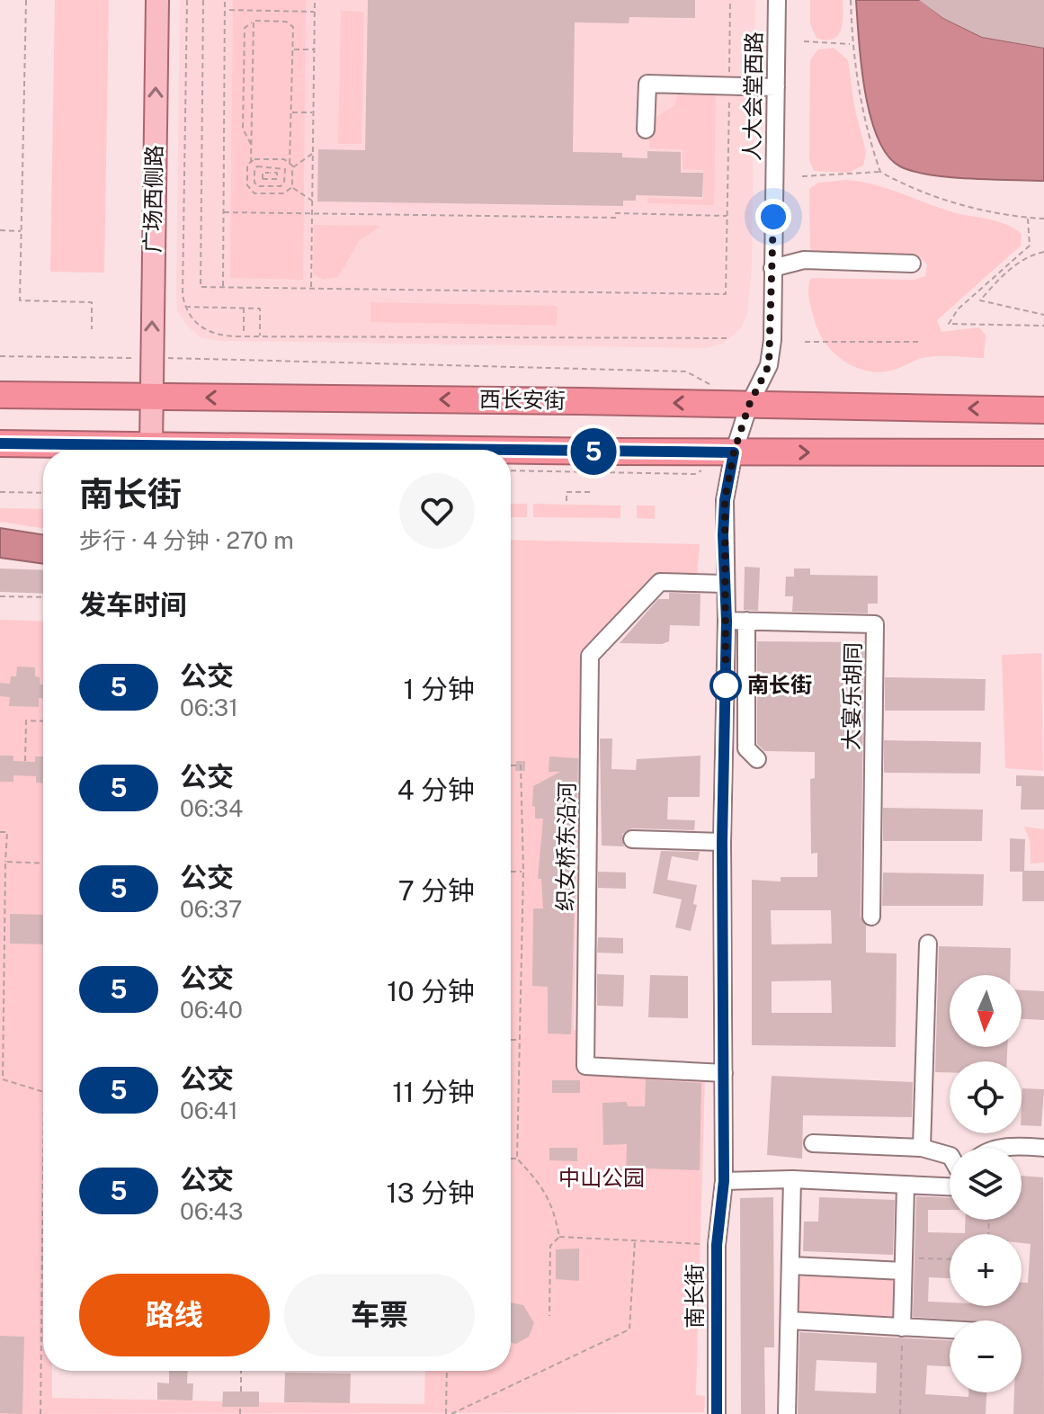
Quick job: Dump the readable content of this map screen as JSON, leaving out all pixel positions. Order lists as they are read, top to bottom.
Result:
{
  "streets": {
    "highway": ["西长安街"],
    "main road": ["广场西侧路"],
    "street": [
      "人大会堂西路",
      "大宴乐胡同",
      "织女桥东沿河",
      "南长街"
    ]
  },
  "crossings": [
    ["人大会堂西路", "西长安街"],
    ["人大会堂西路", "南长街"],
    ["广场西侧路", "西长安街"],
    ["西长安街", "南长街"],
    ["大宴乐胡同", "南长街"],
    ["织女桥东沿河", "南长街"]
  ],
  "one_way": ["广场西侧路"],
  "parks": ["中山公园"],
  "places": ["南长街"],
  "lines": ["bus line 5"],
  "north": "bottom",
  "page": {
    "on_map": "5",
    "heading": [
      ["南长街", "步行 · 4 分钟 · 270 m"],
      "发车时间"
    ],
    "list": [
      {
        "mark": "5",
        "name": "公交",
        "note": "06:31",
        "value": "1 分钟"
      },
      {
        "mark": "5",
        "name": "公交",
        "note": "06:34",
        "value": "4 分钟"
      },
      {
        "mark": "5",
        "name": "公交",
        "note": "06:37",
        "value": "7 分钟"
      },
      {
        "mark": "5",
        "name": "公交",
        "note": "06:40",
        "value": "10 分钟"
      },
      {
        "mark": "5",
        "name": "公交",
        "note": "06:41",
        "value": "11 分钟"
      },
      {
        "mark": "5",
        "name": "公交",
        "note": "06:43",
        "value": "13 分钟"
      }
    ],
    "map_buttons": ["+", "−"],
    "buttons": ["路线", "车票"]
  }
}
